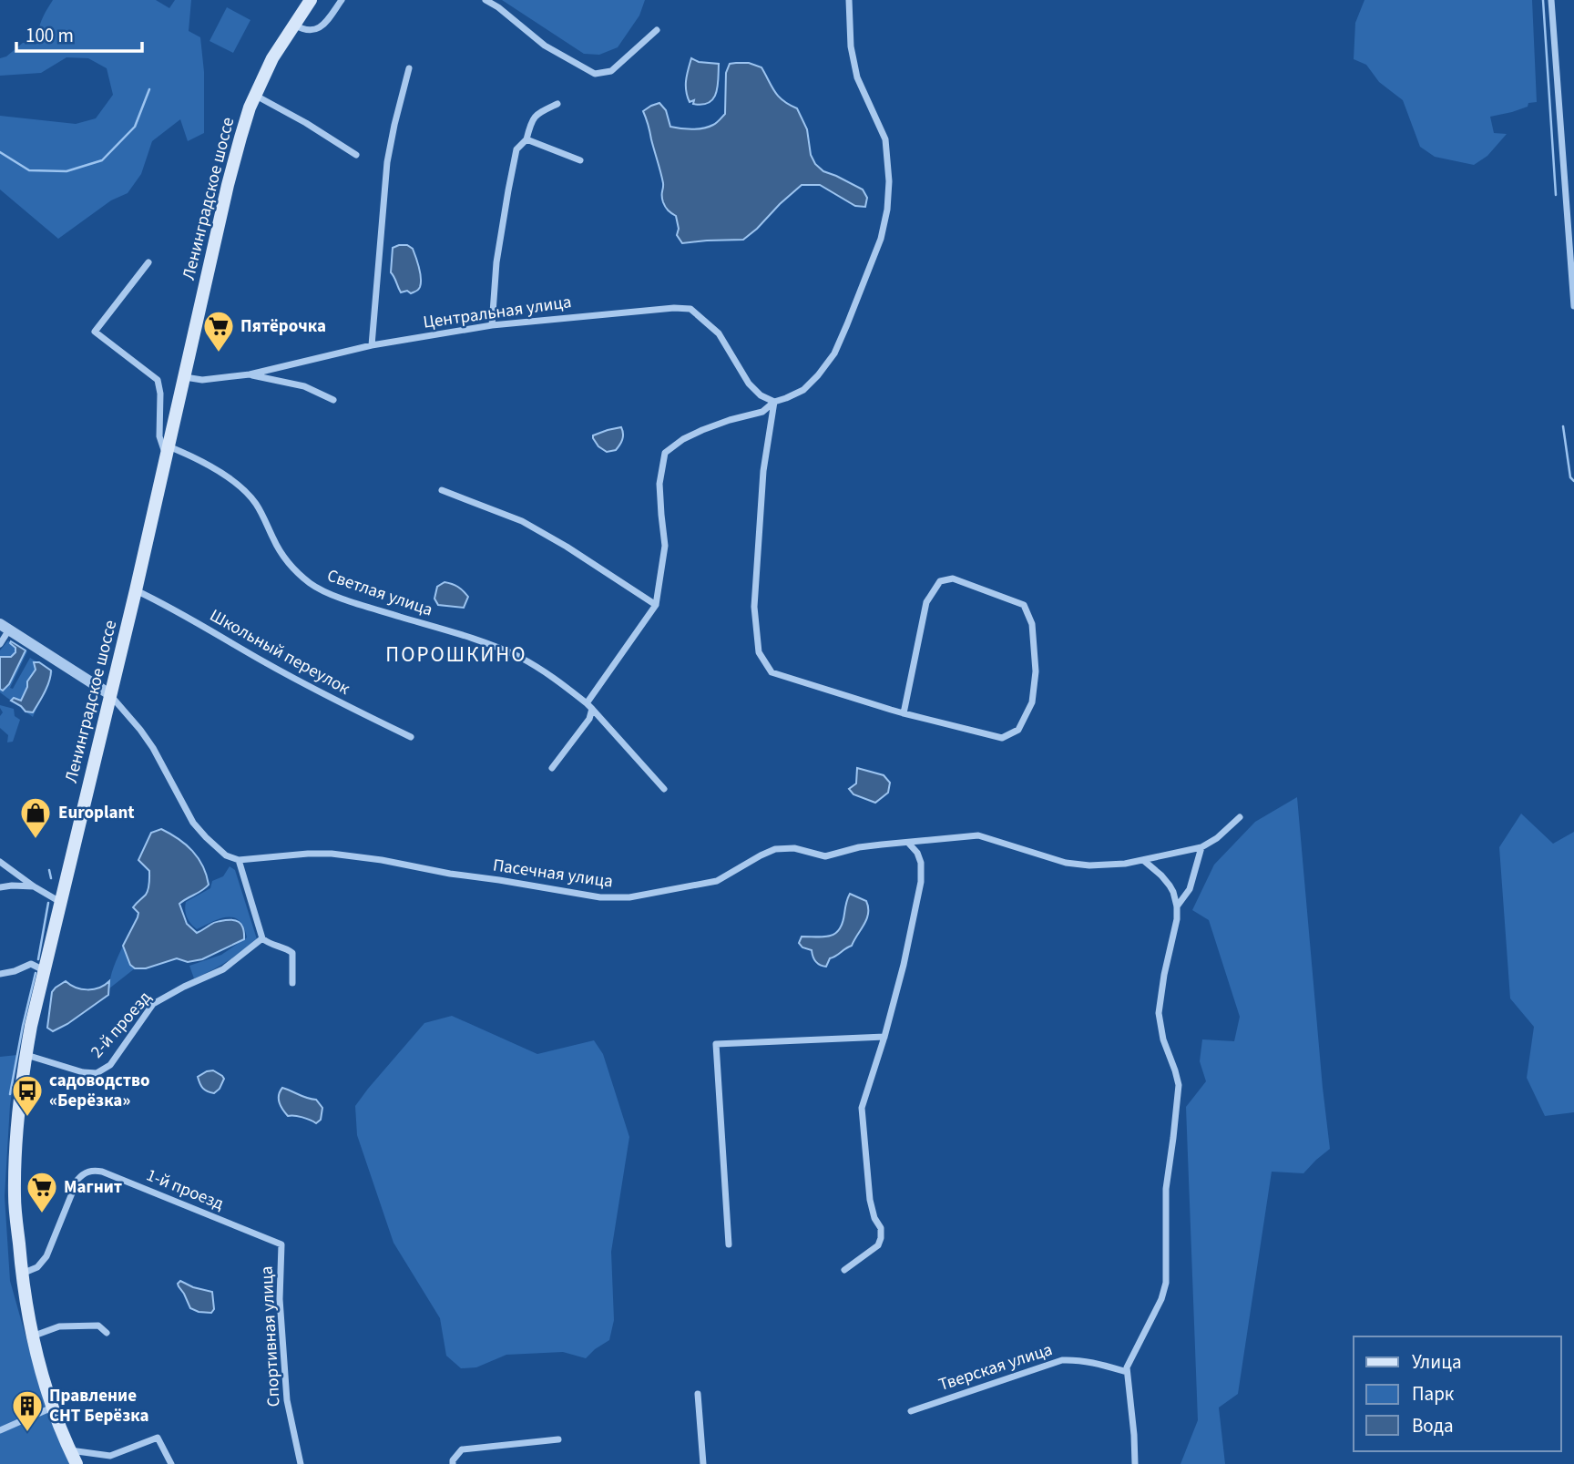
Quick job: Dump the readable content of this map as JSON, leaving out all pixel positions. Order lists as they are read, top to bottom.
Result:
{
  "streets": {
    "main road": ["Ленинградское шоссе"],
    "street": [
      "Центральная улица",
      "Светлая улица",
      "Школьный переулок",
      "Пасечная улица",
      "2-й проезд",
      "1-й проезд",
      "Спортивная улица",
      "Тверская улица"
    ]
  },
  "crossings": [
    ["Ленинградское шоссе", "Центральная улица"],
    ["Ленинградское шоссе", "Светлая улица"],
    ["Ленинградское шоссе", "Школьный переулок"],
    ["Ленинградское шоссе", "2-й проезд"],
    ["Ленинградское шоссе", "1-й проезд"],
    ["1-й проезд", "Спортивная улица"]
  ],
  "districts": ["ПОРОШКИНО"],
  "places": {
    "supermarket": ["Пятёрочка", "Магнит"],
    "shop": ["Europlant"],
    "bus stop": ["садоводство «Берёзка»"],
    "building": ["Правление СНТ Берёзка"]
  },
  "legend": ["Улица", "Парк", "Вода"],
  "scale_bar": "100 m"
}
